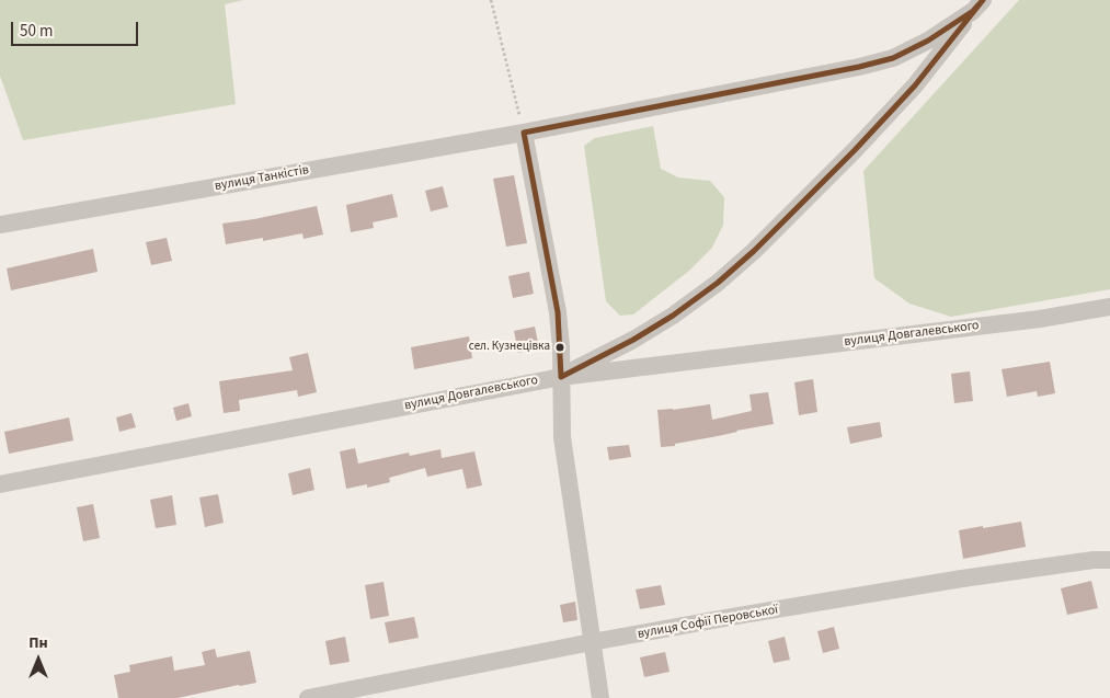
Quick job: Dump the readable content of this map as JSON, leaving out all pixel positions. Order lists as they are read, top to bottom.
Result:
{
  "streets": {
    "street": ["вулиця Танкістів", "вулиця Довгалевського", "вулиця Софії Перовської"]
  },
  "places": ["сел. Кузнецівка"],
  "scale_bar": "50 m",
  "north": "top"
}
